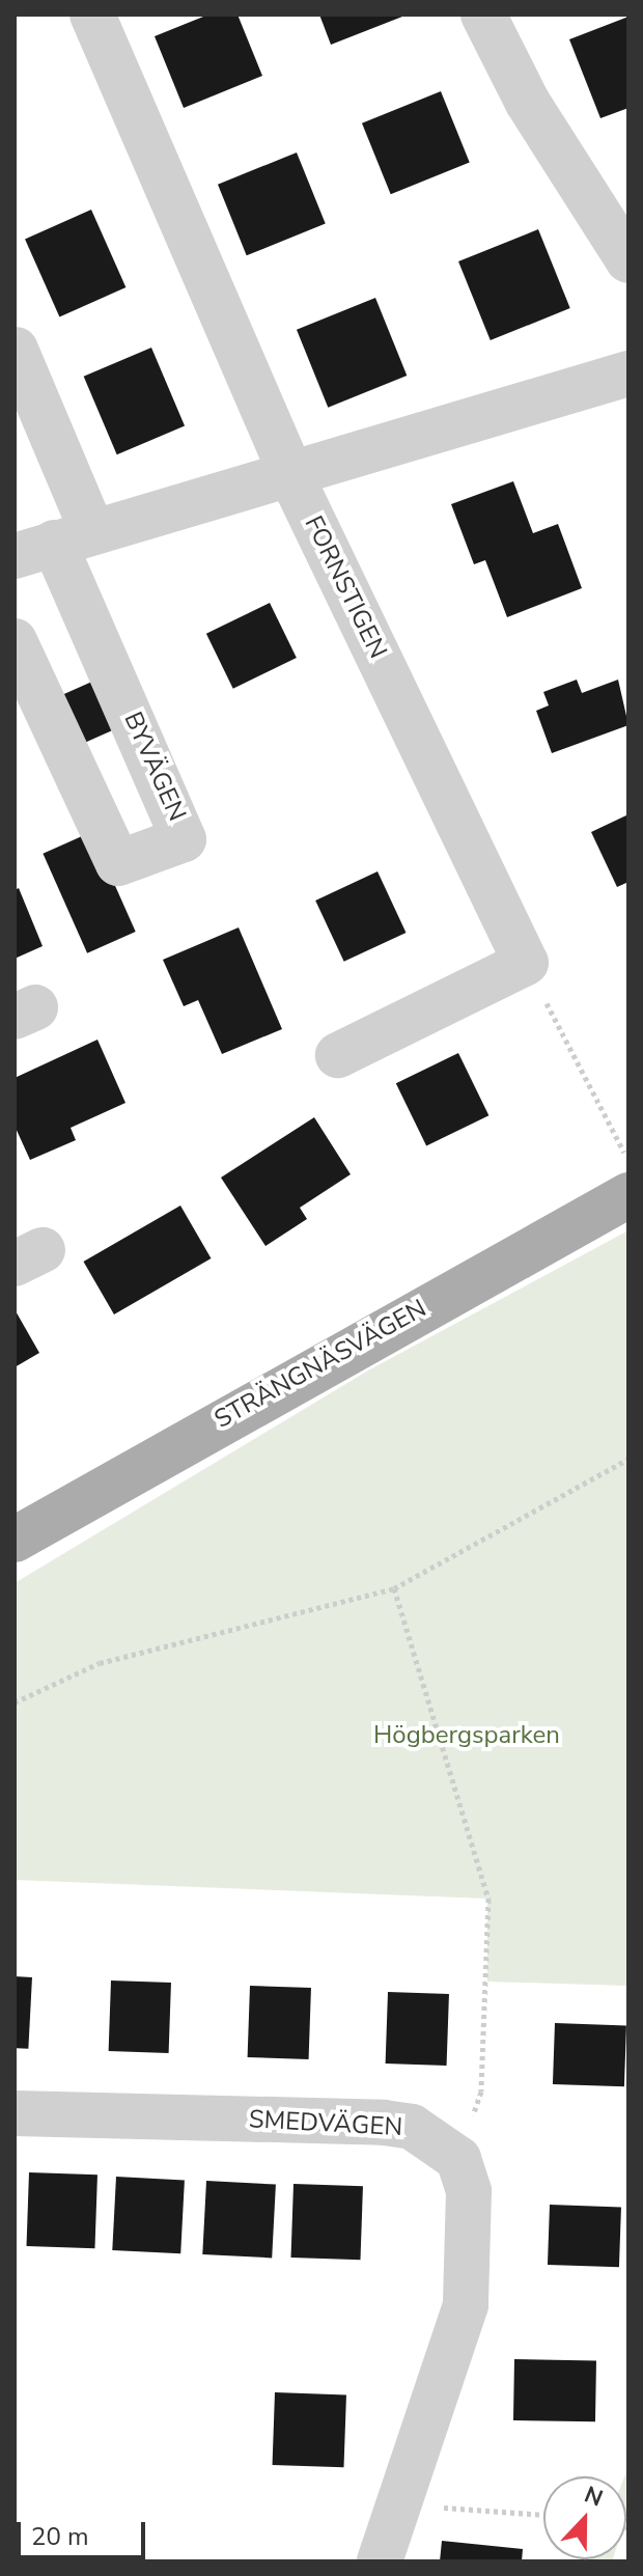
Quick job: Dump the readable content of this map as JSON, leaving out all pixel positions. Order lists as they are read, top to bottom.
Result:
{
  "streets": {
    "main road": ["STRÄNGNÄSVÄGEN"],
    "street": ["FORNSTIGEN", "BYVÄGEN", "SMEDVÄGEN"]
  },
  "parks": ["Högbergsparken"],
  "scale_bar": "20 m",
  "north": "top"
}
